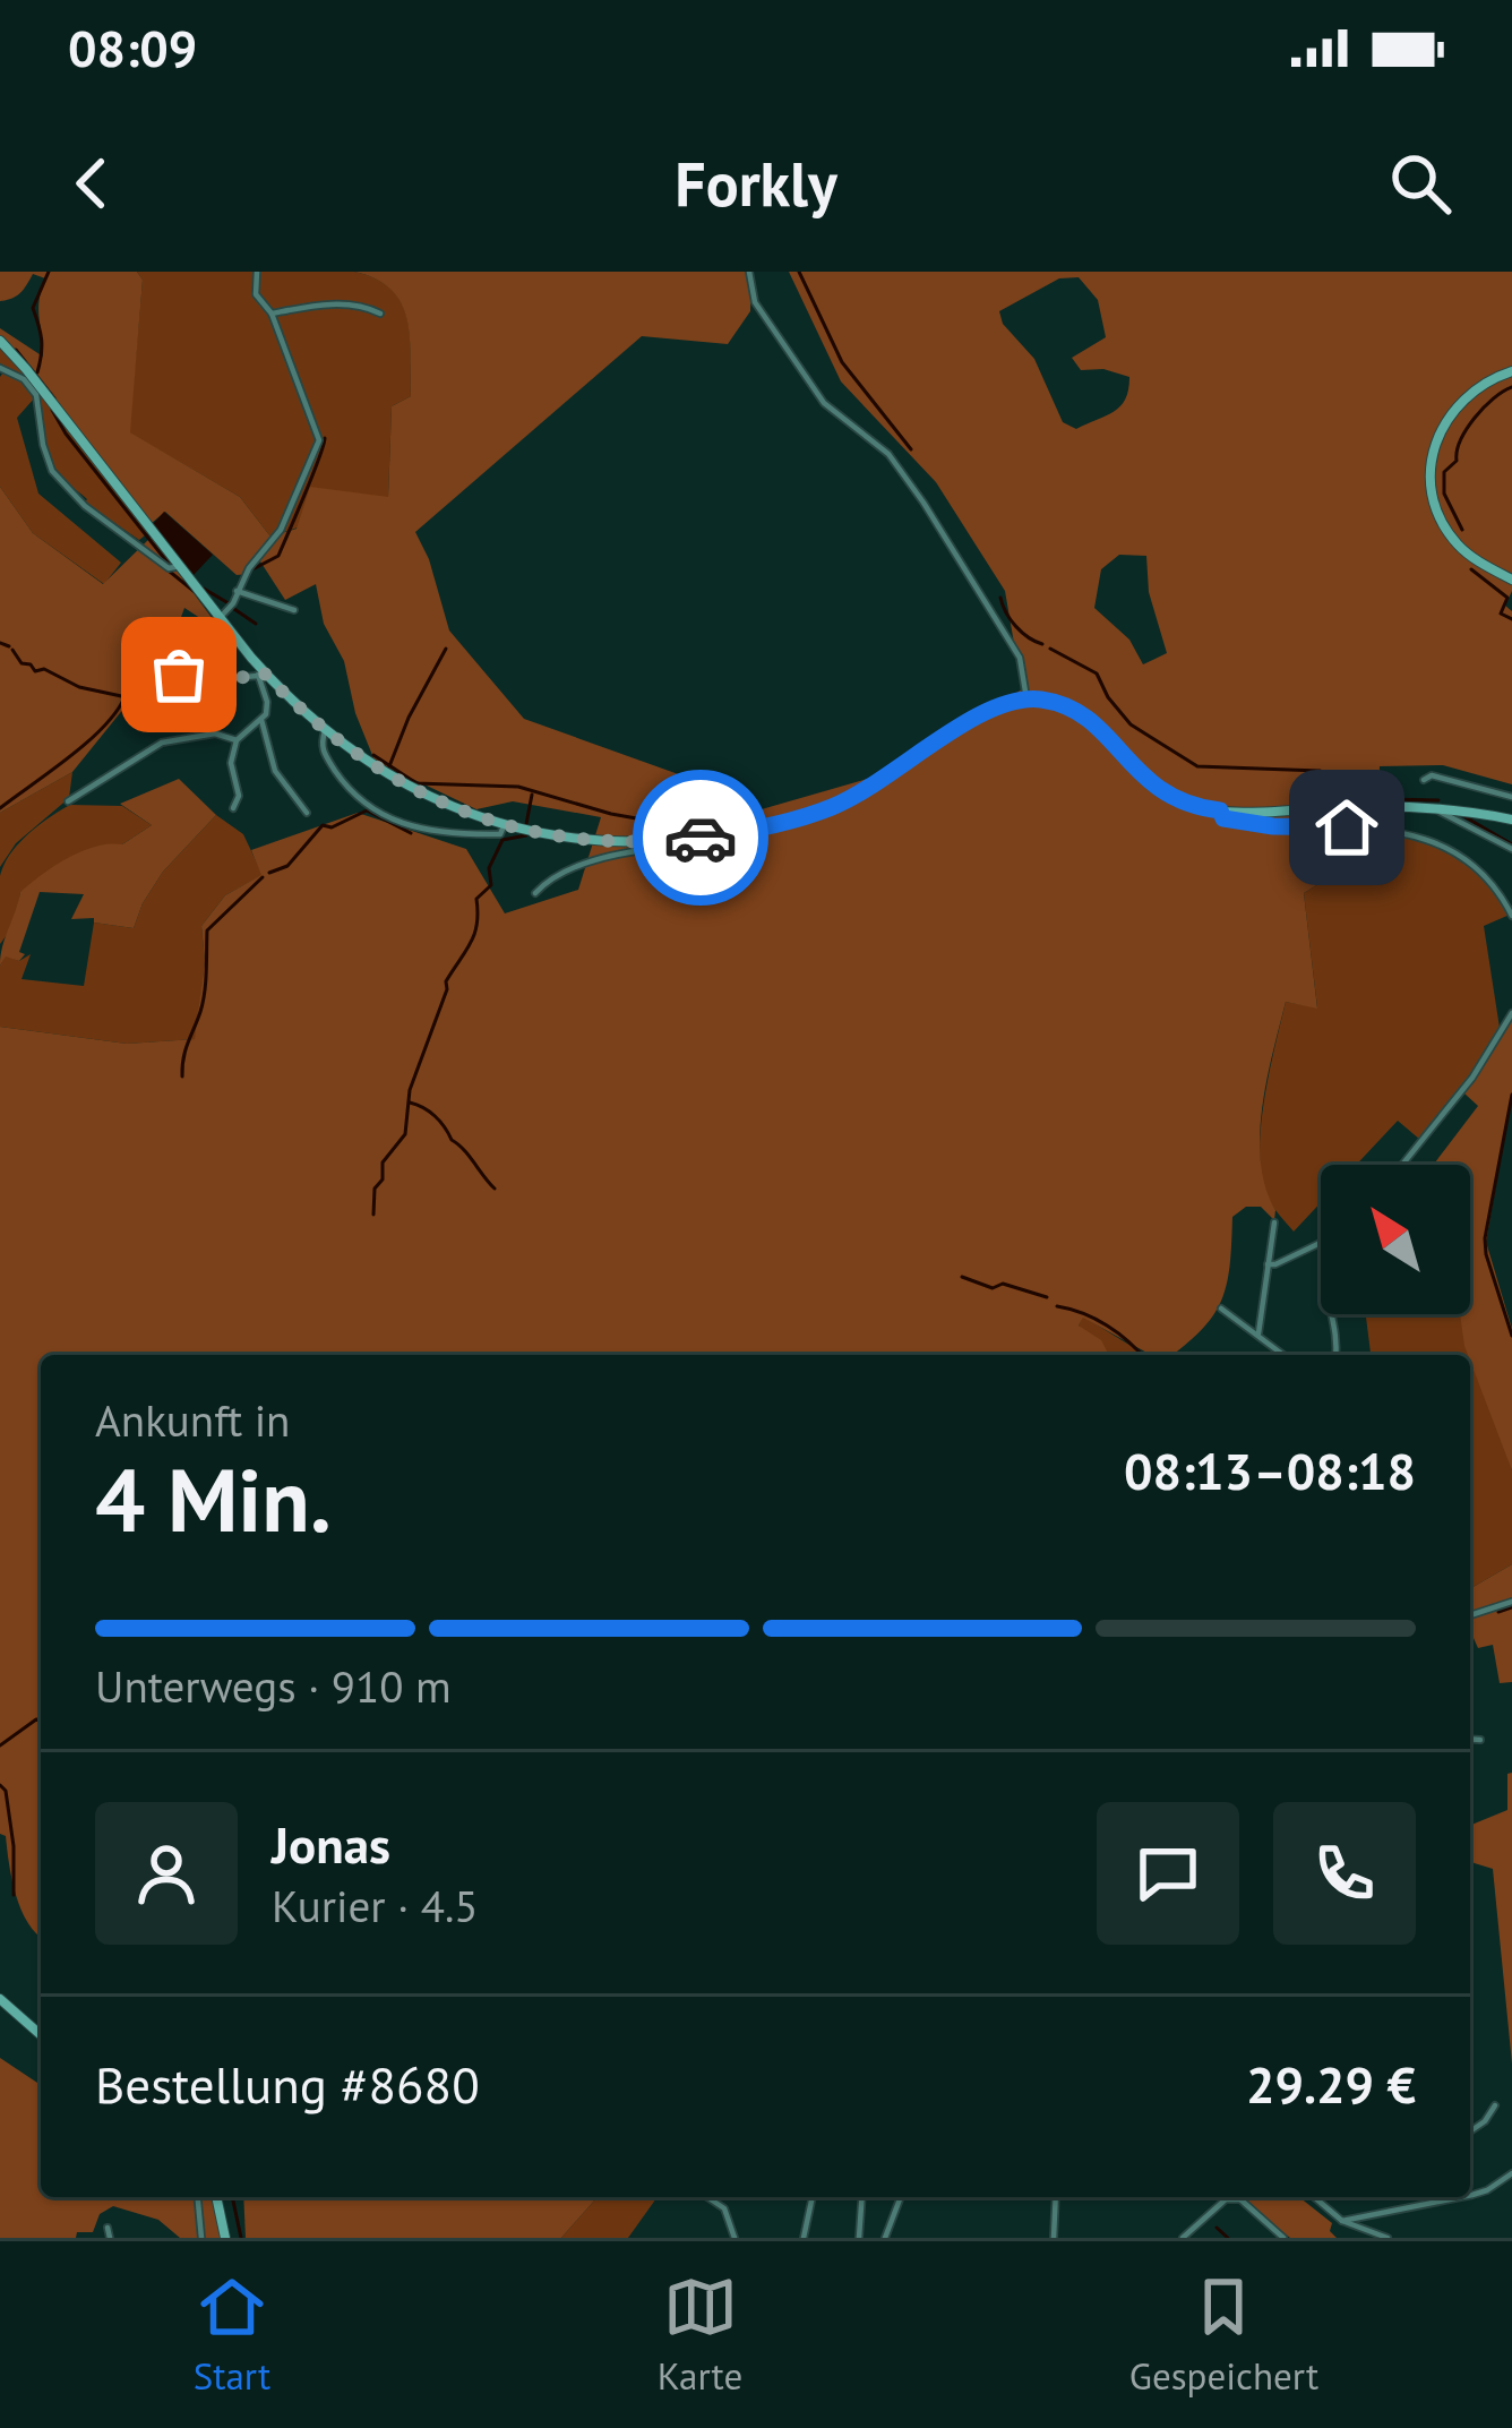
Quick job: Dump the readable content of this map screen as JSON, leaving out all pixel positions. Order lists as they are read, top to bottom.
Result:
{
  "north": "top left",
  "page": {
    "status": "08:09",
    "header": "Forkly",
    "heading": ["4 Min.", "Ankunft in", "08:13–08:18"],
    "panel": [
      "Jonas",
      "Kurier · 4.5",
      "Bestellung #8680",
      "29.29 €"
    ],
    "bar": "Unterwegs · 910 m",
    "tabs": ["Start", "Karte", "Gespeichert"]
  }
}
